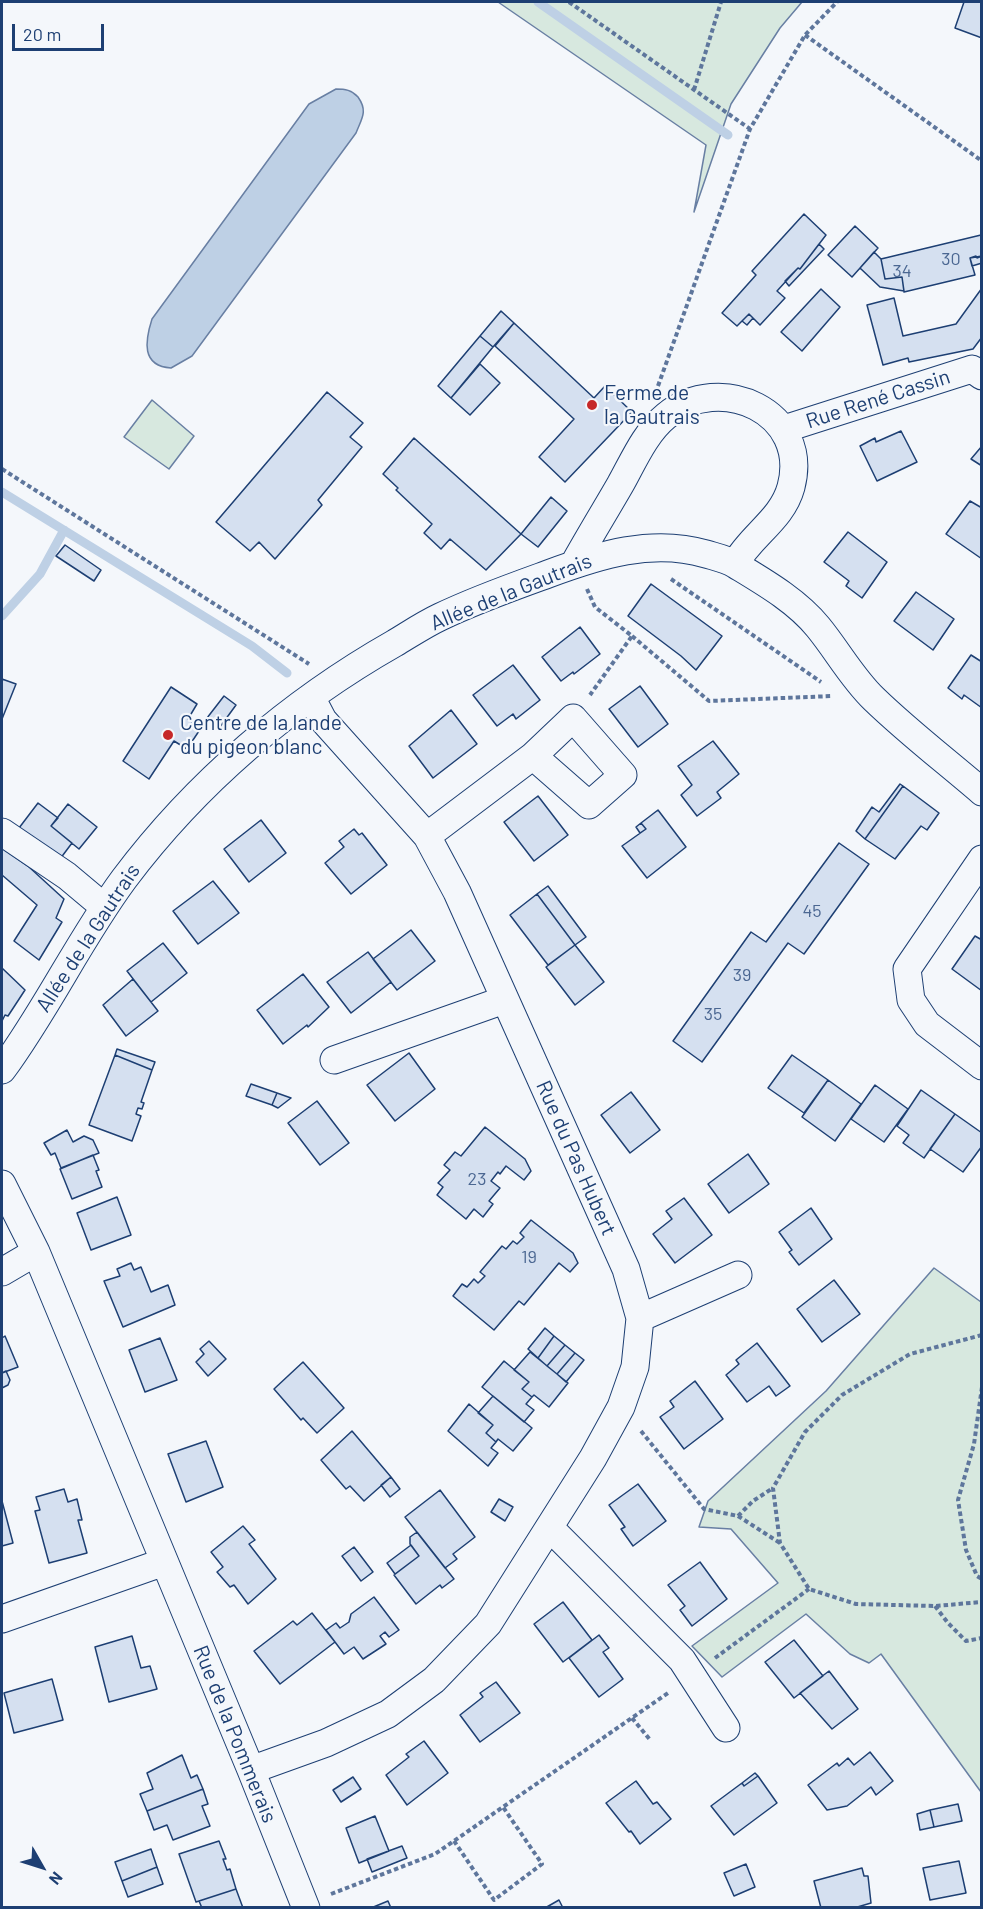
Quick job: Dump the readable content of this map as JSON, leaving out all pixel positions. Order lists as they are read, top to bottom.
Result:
{
  "streets": {
    "street": [
      "Rue René Cassin",
      "Allée de la Gautrais",
      "Rue du Pas Hubert",
      "Rue de la Pommerais"
    ]
  },
  "crossings": [
    ["Rue René Cassin", "Allée de la Gautrais"],
    ["Allée de la Gautrais", "Rue du Pas Hubert"],
    ["Rue du Pas Hubert", "Rue de la Pommerais"]
  ],
  "places": ["Ferme de la Gautrais", "Centre de la lande du pigeon blanc"],
  "house_numbers": [
    "30",
    "34",
    "45",
    "39",
    "35",
    "23",
    "19"
  ],
  "scale_bar": "20 m",
  "north": "bottom right"
}
